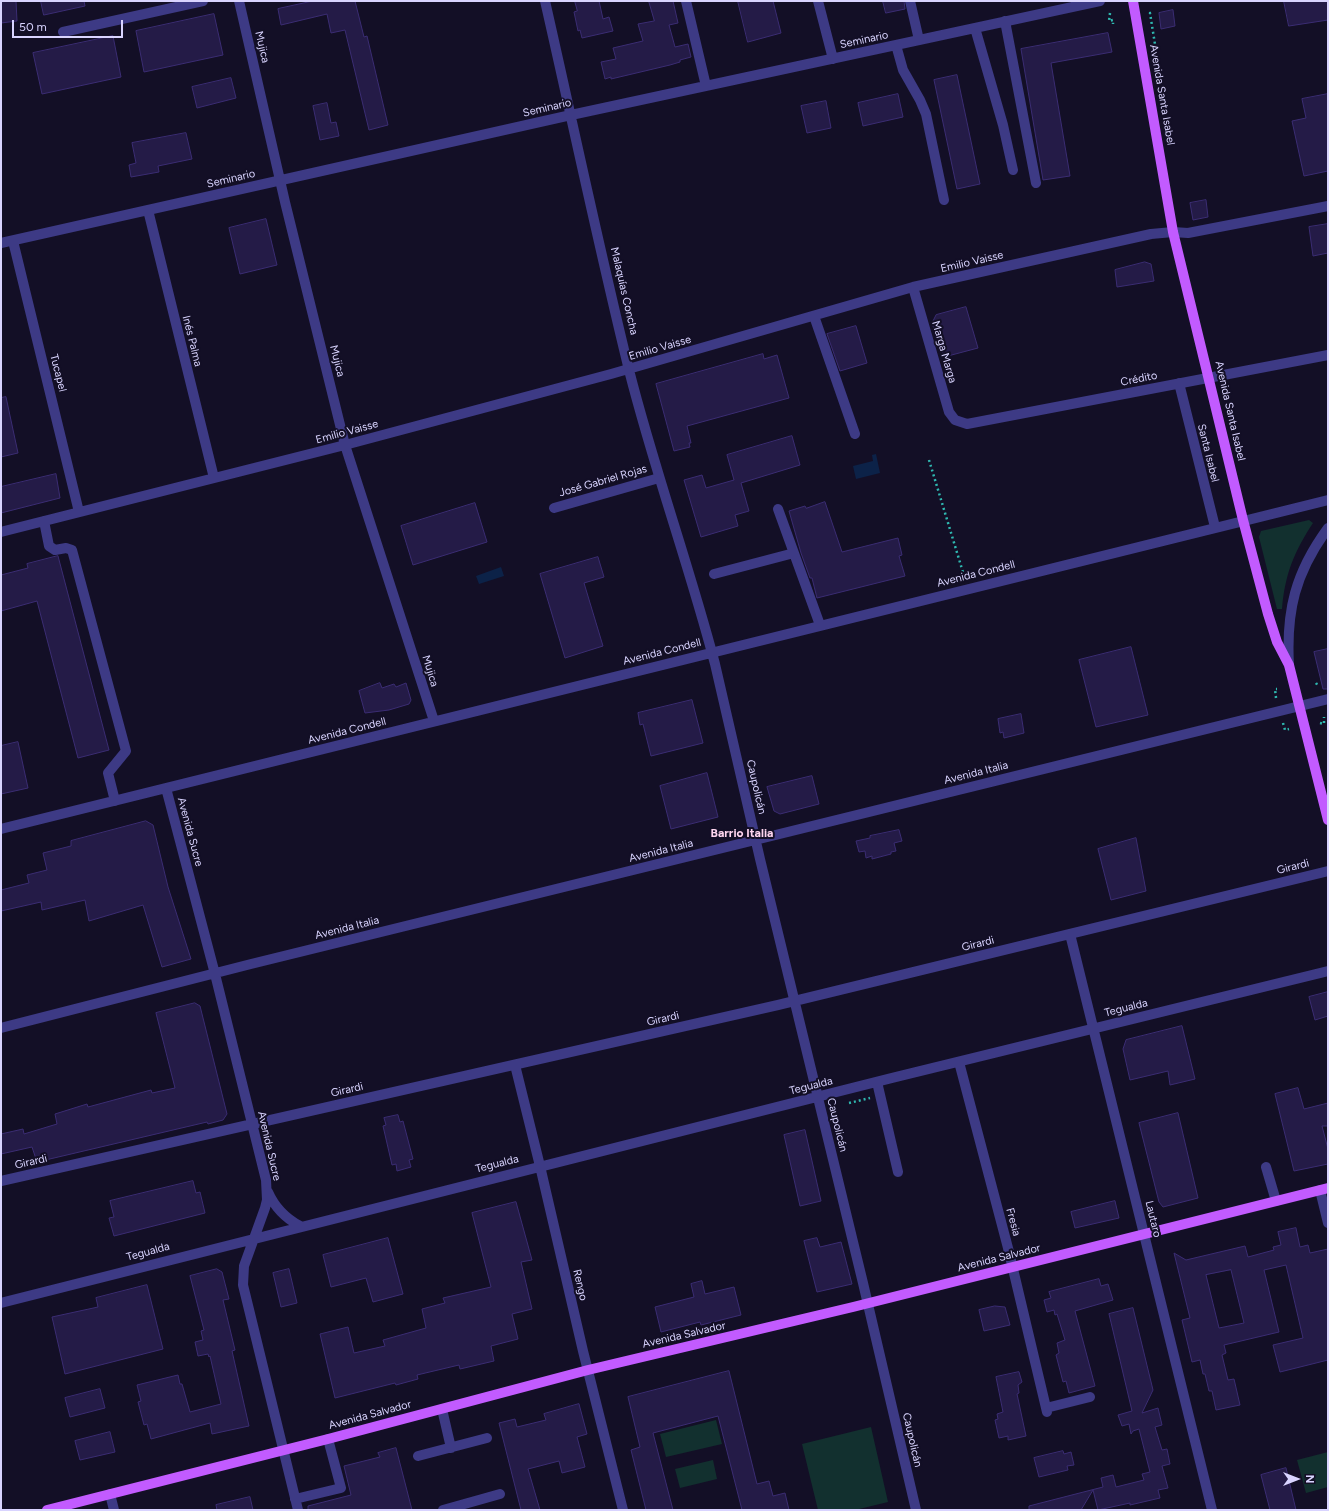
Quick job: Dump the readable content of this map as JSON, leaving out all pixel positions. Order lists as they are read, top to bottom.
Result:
{
  "streets": {
    "main road": ["Avenida Santa Isabel", "Avenida Salvador"],
    "street": [
      "Seminario",
      "Mujica",
      "Emilio Vaisse",
      "Malaquías Concha",
      "Inés Palma",
      "Marga Marga",
      "Tucapel",
      "Crédito",
      "Santa Isabel",
      "José Gabriel Rojas",
      "Avenida Condell",
      "Avenida Italia",
      "Caupolicán",
      "Avenida Sucre",
      "Girardi",
      "Tegualda",
      "Lautaro",
      "Fresia",
      "Rengo"
    ]
  },
  "crossings": [
    ["Seminario", "Mujica"],
    ["Seminario", "Malaquías Concha"],
    ["Seminario", "Inés Palma"],
    ["Seminario", "Tucapel"],
    ["Mujica", "Emilio Vaisse"],
    ["Mujica", "Avenida Condell"],
    ["Avenida Santa Isabel", "Emilio Vaisse"],
    ["Avenida Santa Isabel", "Crédito"],
    ["Avenida Santa Isabel", "Avenida Condell"],
    ["Avenida Santa Isabel", "Avenida Italia"],
    ["Emilio Vaisse", "Malaquías Concha"],
    ["Emilio Vaisse", "Inés Palma"],
    ["Emilio Vaisse", "Marga Marga"],
    ["Emilio Vaisse", "Tucapel"],
    ["Malaquías Concha", "José Gabriel Rojas"],
    ["Malaquías Concha", "Avenida Condell"],
    ["Malaquías Concha", "Caupolicán"],
    ["Marga Marga", "Crédito"],
    ["Crédito", "Santa Isabel"],
    ["Santa Isabel", "Avenida Condell"],
    ["Avenida Condell", "Caupolicán"],
    ["Avenida Condell", "Avenida Sucre"],
    ["Avenida Italia", "Caupolicán"],
    ["Avenida Italia", "Avenida Sucre"],
    ["Caupolicán", "Girardi"],
    ["Caupolicán", "Tegualda"],
    ["Caupolicán", "Avenida Salvador"],
    ["Avenida Sucre", "Girardi"],
    ["Avenida Sucre", "Tegualda"],
    ["Avenida Sucre", "Avenida Salvador"],
    ["Girardi", "Lautaro"],
    ["Girardi", "Rengo"],
    ["Tegualda", "Lautaro"],
    ["Tegualda", "Fresia"],
    ["Tegualda", "Rengo"],
    ["Lautaro", "Avenida Salvador"],
    ["Fresia", "Avenida Salvador"],
    ["Avenida Salvador", "Rengo"]
  ],
  "districts": ["Barrio Italia"],
  "scale_bar": "50 m",
  "north": "right"
}
